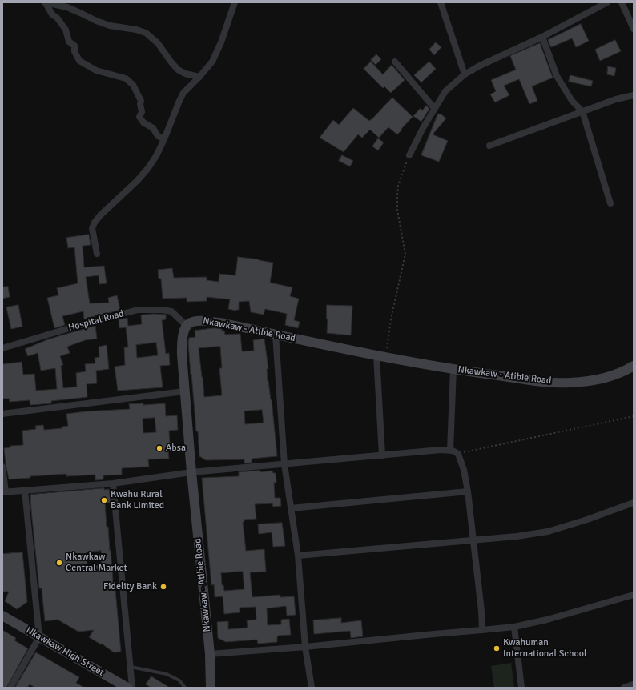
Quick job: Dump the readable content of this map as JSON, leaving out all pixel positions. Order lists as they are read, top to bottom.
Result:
{
  "streets": {
    "main road": ["Nkawkaw - Atibie Road", "Nkawkaw High Street"],
    "street": ["Hospital Road"]
  },
  "crossings": [
    ["Hospital Road", "Nkawkaw - Atibie Road"]
  ],
  "places": [
    "Absa",
    "Kwahu Rural Bank Limited",
    "Nkawkaw Central Market",
    "Fidelity Bank",
    "Kwahuman International School"
  ]
}
